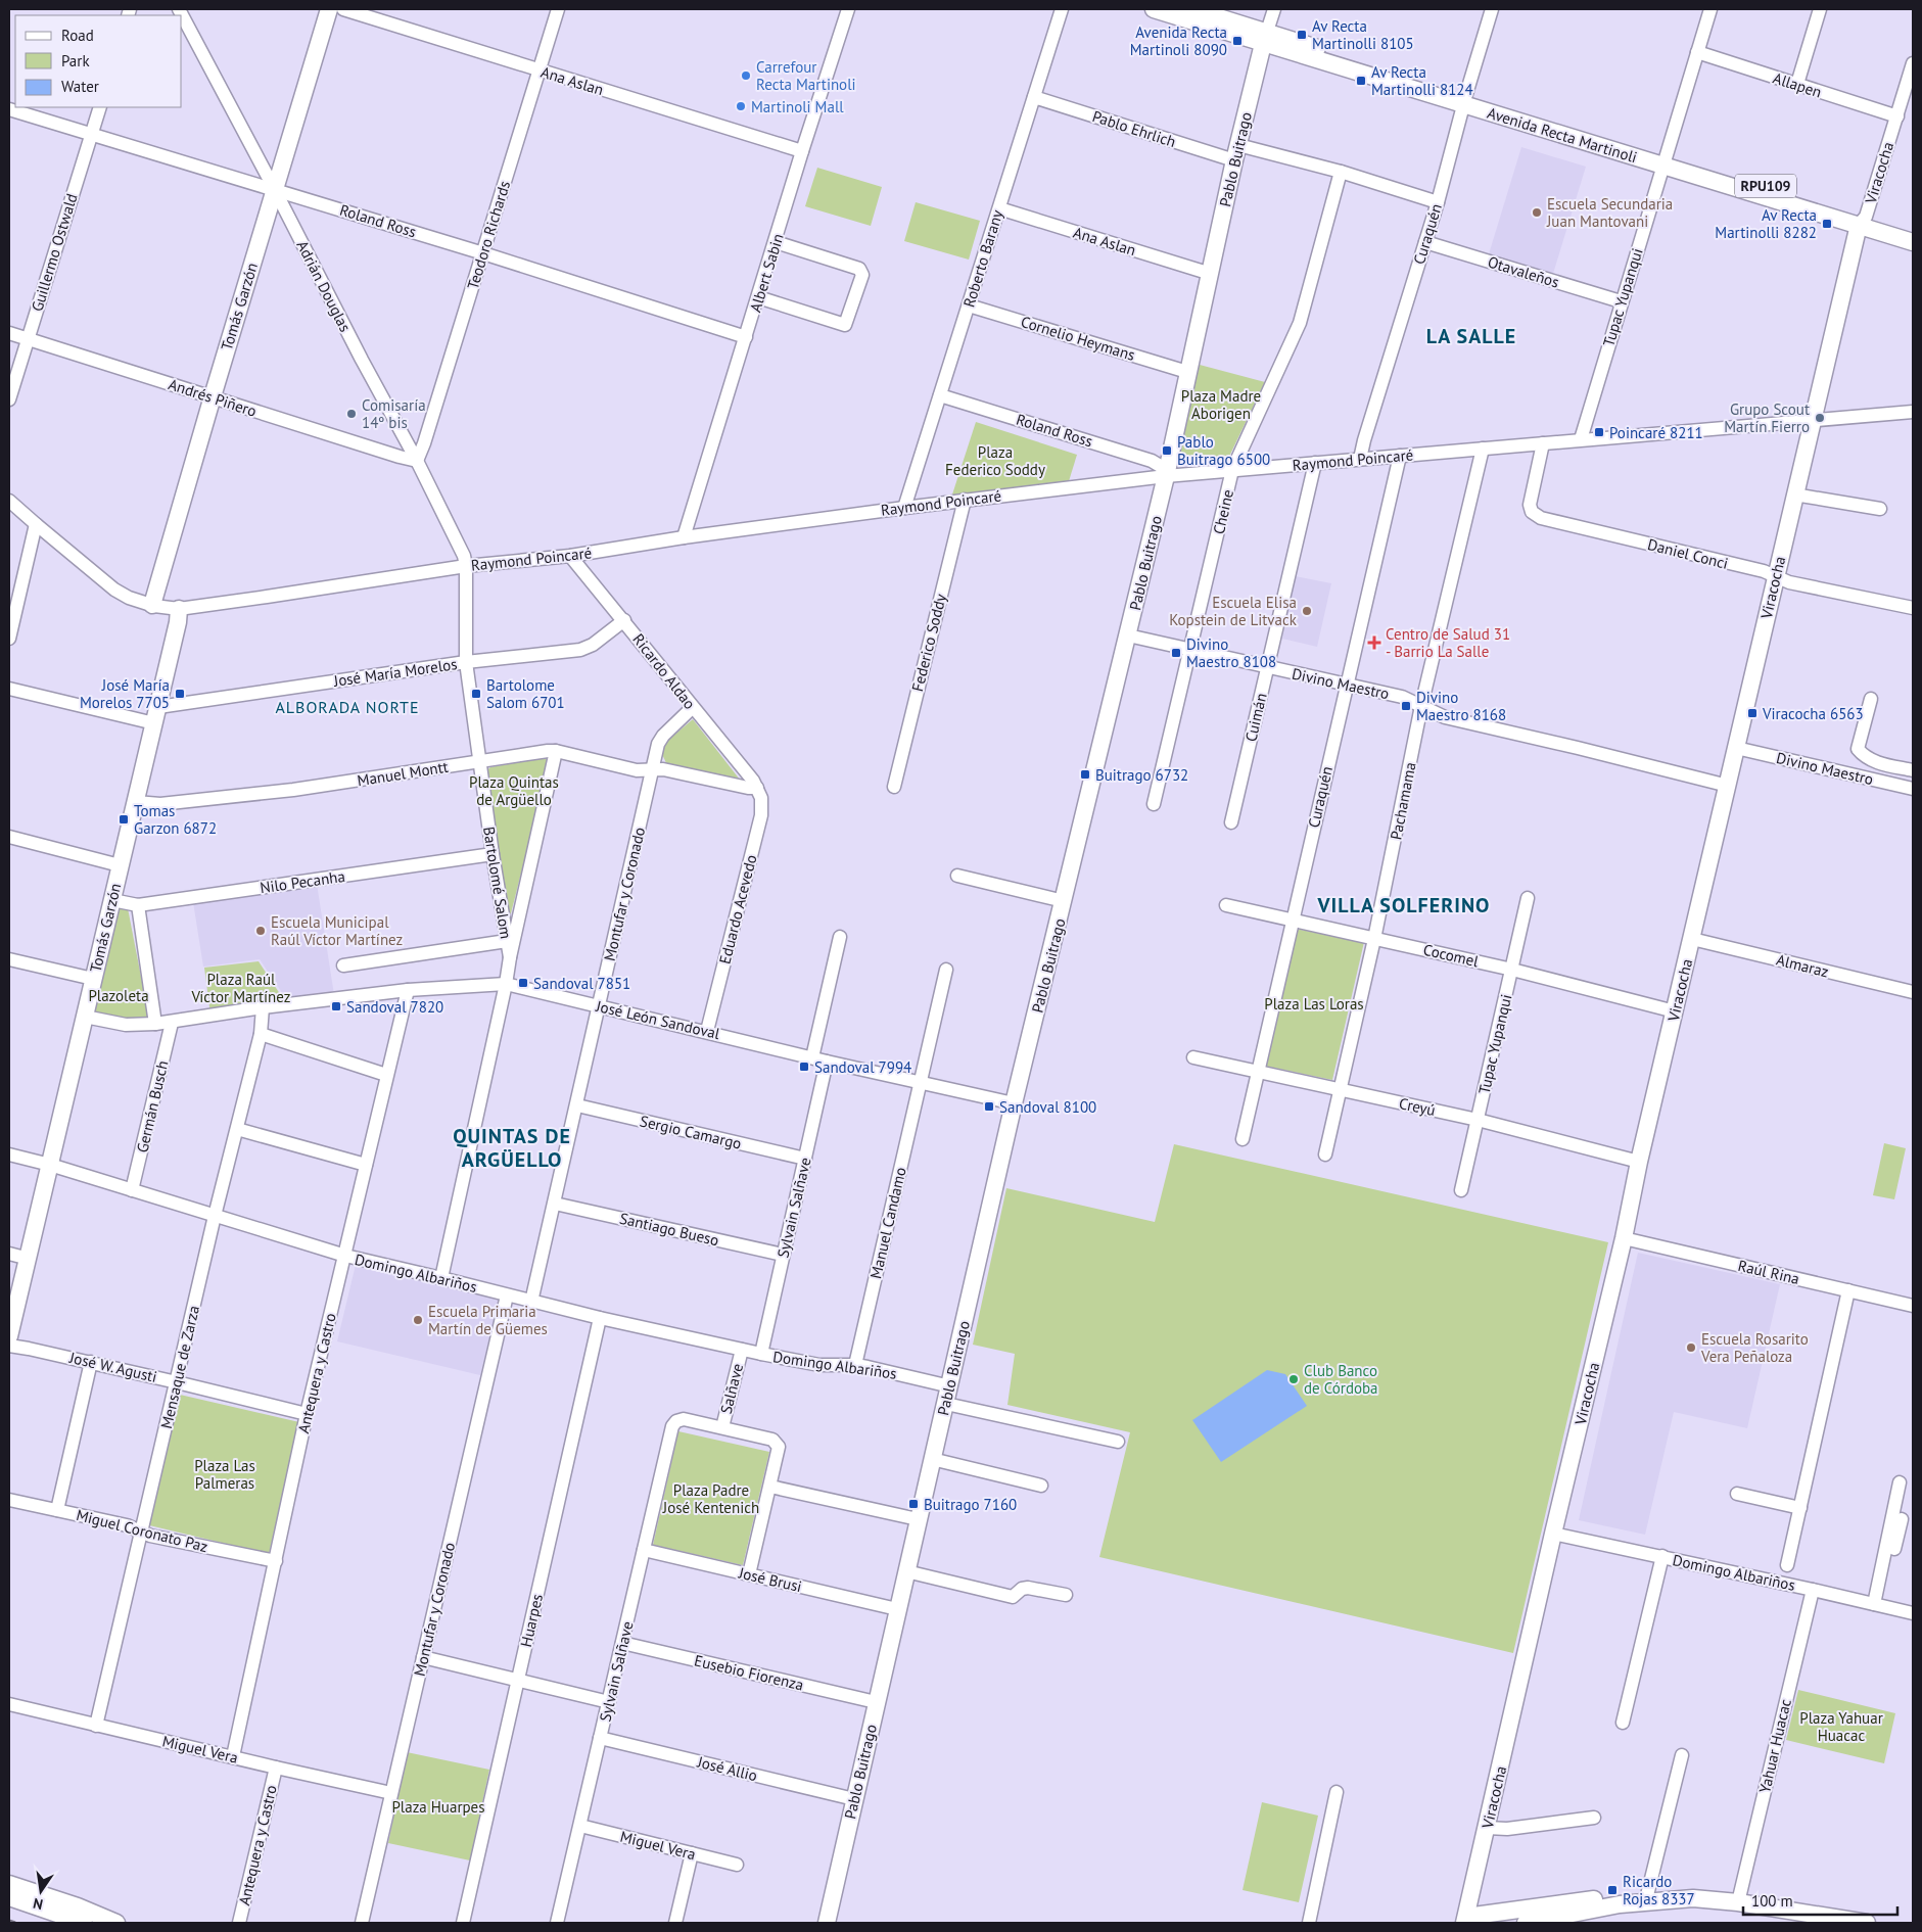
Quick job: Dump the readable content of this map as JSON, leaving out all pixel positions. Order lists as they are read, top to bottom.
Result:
{
  "streets": {
    "main road": [
      "Avenida Recta Martinoli",
      "Pablo Buitrago",
      "Viracocha",
      "RPU109",
      "Tomás Garzón"
    ],
    "street": [
      "Ana Aslan",
      "Allapen",
      "Pablo Ehrlich",
      "Roland Ross",
      "Curaquén",
      "Teodoro Richards",
      "Guillermo Ostwald",
      "Roberto Barany",
      "Otavaleños",
      "Albert Sabin",
      "Adrián Douglas",
      "Tupac Yupanqui",
      "Cornelio Heymans",
      "Andrés Piñero",
      "Raymond Poincaré",
      "Cheine",
      "Daniel Conci",
      "Federico Soddy",
      "Ricardo Aldao",
      "José María Morelos",
      "Divino Maestro",
      "Cuimán",
      "Manuel Montt",
      "Pachamama",
      "Nilo Pecanha",
      "Bartolomé Salom",
      "Montufar y Coronado",
      "Eduardo Acevedo",
      "Cocomel",
      "Almaraz",
      "José León Sandoval",
      "Germán Busch",
      "Creyú",
      "Sergio Camargo",
      "Sylvain Salñave",
      "Manuel Candamo",
      "Santiago Bueso",
      "Raúl Rina",
      "Domingo Albariños",
      "José W. Agusti",
      "Mensaque de Zarza",
      "Antequera y Castro",
      "Salñave",
      "Miguel Coronato Paz",
      "José Brusi",
      "Huarpes",
      "Eusebio Fiorenza",
      "Yahuar Huacac",
      "Miguel Vera",
      "José Allio"
    ]
  },
  "crossings": [
    ["Ana Aslan", "Pablo Buitrago"],
    ["Ana Aslan", "Teodoro Richards"],
    ["Ana Aslan", "Roberto Barany"],
    ["Ana Aslan", "Albert Sabin"],
    ["Allapen", "Viracocha"],
    ["Allapen", "Tupac Yupanqui"],
    ["Pablo Ehrlich", "Pablo Buitrago"],
    ["Pablo Ehrlich", "Curaquén"],
    ["Pablo Ehrlich", "Roberto Barany"],
    ["Pablo Ehrlich", "Cheine"],
    ["Avenida Recta Martinoli", "Pablo Buitrago"],
    ["Avenida Recta Martinoli", "Viracocha"],
    ["Avenida Recta Martinoli", "Curaquén"],
    ["Avenida Recta Martinoli", "Tupac Yupanqui"],
    ["Pablo Buitrago", "Roland Ross"],
    ["Pablo Buitrago", "Cornelio Heymans"],
    ["Pablo Buitrago", "Raymond Poincaré"],
    ["Pablo Buitrago", "Divino Maestro"],
    ["Pablo Buitrago", "José León Sandoval"],
    ["Pablo Buitrago", "Domingo Albariños"],
    ["Pablo Buitrago", "José Brusi"],
    ["Pablo Buitrago", "Eusebio Fiorenza"],
    ["Pablo Buitrago", "José Allio"],
    ["Viracocha", "Raymond Poincaré"],
    ["Viracocha", "Daniel Conci"],
    ["Viracocha", "Divino Maestro"],
    ["Viracocha", "Cocomel"],
    ["Viracocha", "Almaraz"],
    ["Viracocha", "Creyú"],
    ["Viracocha", "Raúl Rina"],
    ["Viracocha", "Domingo Albariños"],
    ["Roland Ross", "Teodoro Richards"],
    ["Roland Ross", "Guillermo Ostwald"],
    ["Roland Ross", "Roberto Barany"],
    ["Roland Ross", "Albert Sabin"],
    ["Roland Ross", "Adrián Douglas"],
    ["Roland Ross", "Tomás Garzón"],
    ["Roland Ross", "Raymond Poincaré"],
    ["Curaquén", "Otavaleños"],
    ["Curaquén", "Raymond Poincaré"],
    ["Curaquén", "Divino Maestro"],
    ["Curaquén", "Cocomel"],
    ["Curaquén", "Creyú"],
    ["Teodoro Richards", "Adrián Douglas"],
    ["Teodoro Richards", "Andrés Piñero"],
    ["Guillermo Ostwald", "Andrés Piñero"],
    ["Roberto Barany", "Cornelio Heymans"],
    ["Roberto Barany", "Raymond Poincaré"],
    ["Otavaleños", "Tupac Yupanqui"],
    ["Albert Sabin", "Raymond Poincaré"],
    ["Adrián Douglas", "Tomás Garzón"],
    ["Adrián Douglas", "Andrés Piñero"],
    ["Adrián Douglas", "Raymond Poincaré"],
    ["Adrián Douglas", "Bartolomé Salom"],
    ["Tupac Yupanqui", "Raymond Poincaré"],
    ["Tupac Yupanqui", "Cocomel"],
    ["Tupac Yupanqui", "Creyú"],
    ["Tomás Garzón", "Andrés Piñero"],
    ["Tomás Garzón", "Raymond Poincaré"],
    ["Tomás Garzón", "José María Morelos"],
    ["Tomás Garzón", "Manuel Montt"],
    ["Tomás Garzón", "Nilo Pecanha"],
    ["Tomás Garzón", "José León Sandoval"],
    ["Tomás Garzón", "Domingo Albariños"],
    ["Raymond Poincaré", "Cheine"],
    ["Raymond Poincaré", "Daniel Conci"],
    ["Raymond Poincaré", "Federico Soddy"],
    ["Raymond Poincaré", "Ricardo Aldao"],
    ["Raymond Poincaré", "Cuimán"],
    ["Raymond Poincaré", "Pachamama"],
    ["Raymond Poincaré", "Bartolomé Salom"],
    ["Cheine", "Divino Maestro"],
    ["Ricardo Aldao", "José María Morelos"],
    ["Ricardo Aldao", "Manuel Montt"],
    ["Ricardo Aldao", "Montufar y Coronado"],
    ["Ricardo Aldao", "Eduardo Acevedo"],
    ["José María Morelos", "Bartolomé Salom"],
    ["Divino Maestro", "Cuimán"],
    ["Divino Maestro", "Pachamama"],
    ["Manuel Montt", "Bartolomé Salom"],
    ["Manuel Montt", "Montufar y Coronado"],
    ["Manuel Montt", "Eduardo Acevedo"],
    ["Pachamama", "Cocomel"],
    ["Pachamama", "Creyú"],
    ["Nilo Pecanha", "Bartolomé Salom"],
    ["Bartolomé Salom", "José León Sandoval"],
    ["Bartolomé Salom", "Domingo Albariños"],
    ["Montufar y Coronado", "José León Sandoval"],
    ["Montufar y Coronado", "Sergio Camargo"],
    ["Montufar y Coronado", "Santiago Bueso"],
    ["Montufar y Coronado", "Domingo Albariños"],
    ["Montufar y Coronado", "Miguel Vera"],
    ["Eduardo Acevedo", "José León Sandoval"],
    ["José León Sandoval", "Germán Busch"],
    ["José León Sandoval", "Sylvain Salñave"],
    ["José León Sandoval", "Manuel Candamo"],
    ["José León Sandoval", "Mensaque de Zarza"],
    ["José León Sandoval", "Antequera y Castro"],
    ["Germán Busch", "Domingo Albariños"],
    ["Sergio Camargo", "Sylvain Salñave"],
    ["Sylvain Salñave", "Santiago Bueso"],
    ["Sylvain Salñave", "Domingo Albariños"],
    ["Sylvain Salñave", "Salñave"],
    ["Sylvain Salñave", "José Brusi"],
    ["Sylvain Salñave", "Eusebio Fiorenza"],
    ["Sylvain Salñave", "Miguel Vera"],
    ["Sylvain Salñave", "José Allio"],
    ["Manuel Candamo", "Domingo Albariños"],
    ["Domingo Albariños", "Mensaque de Zarza"],
    ["Domingo Albariños", "Antequera y Castro"],
    ["Domingo Albariños", "Salñave"],
    ["Domingo Albariños", "Huarpes"],
    ["Domingo Albariños", "Yahuar Huacac"],
    ["José W. Agusti", "Mensaque de Zarza"],
    ["José W. Agusti", "Antequera y Castro"],
    ["Mensaque de Zarza", "Miguel Coronato Paz"],
    ["Mensaque de Zarza", "Miguel Vera"],
    ["Antequera y Castro", "Miguel Coronato Paz"],
    ["Antequera y Castro", "Miguel Vera"]
  ],
  "districts": [
    "LA SALLE",
    "ALBORADA NORTE",
    "VILLA SOLFERINO",
    "QUINTAS DE ARGÜELLO"
  ],
  "parks": [
    "Plaza Madre Aborigen",
    "Plaza Federico Soddy",
    "Plaza Quintas de Argüello",
    "Plaza Raúl Víctor Martínez",
    "Plazoleta",
    "Plaza Las Loras",
    "Plaza Las Palmeras",
    "Plaza Padre José Kentenich",
    "Plaza Yahuar Huacac",
    "Plaza Huarpes"
  ],
  "places": {
    "transit": [
      "Av Recta Martinolli 8105",
      "Avenida Recta Martinoli 8090",
      "Av Recta Martinolli 8124",
      "Av Recta Martinolli 8282",
      "Poincaré 8211",
      "Pablo Buitrago 6500",
      "Divino Maestro 8108",
      "José María Morelos 7705",
      "Bartolome Salom 6701",
      "Divino Maestro 8168",
      "Viracocha 6563",
      "Buitrago 6732",
      "Tomas Garzon 6872",
      "Sandoval 7851",
      "Sandoval 7820",
      "Sandoval 7994",
      "Sandoval 8100",
      "Buitrago 7160",
      "Ricardo Rojas 8337"
    ],
    "other": [
      "Carrefour Recta Martinoli",
      "Martinoli Mall",
      "Escuela Secundaria Juan Mantovani",
      "Comisaría 14º bis",
      "Grupo Scout Martín Fierro",
      "Escuela Elisa Kopstein de Litvack",
      "Escuela Municipal Raúl Víctor Martínez",
      "Escuela Primaria Martín de Güemes",
      "Escuela Rosarito Vera Peñaloza",
      "Club Banco de Córdoba"
    ],
    "health": ["Centro de Salud 31 - Barrio La Salle"]
  },
  "legend": ["Road", "Park", "Water"],
  "scale_bar": "100 m",
  "north": "bottom"
}
